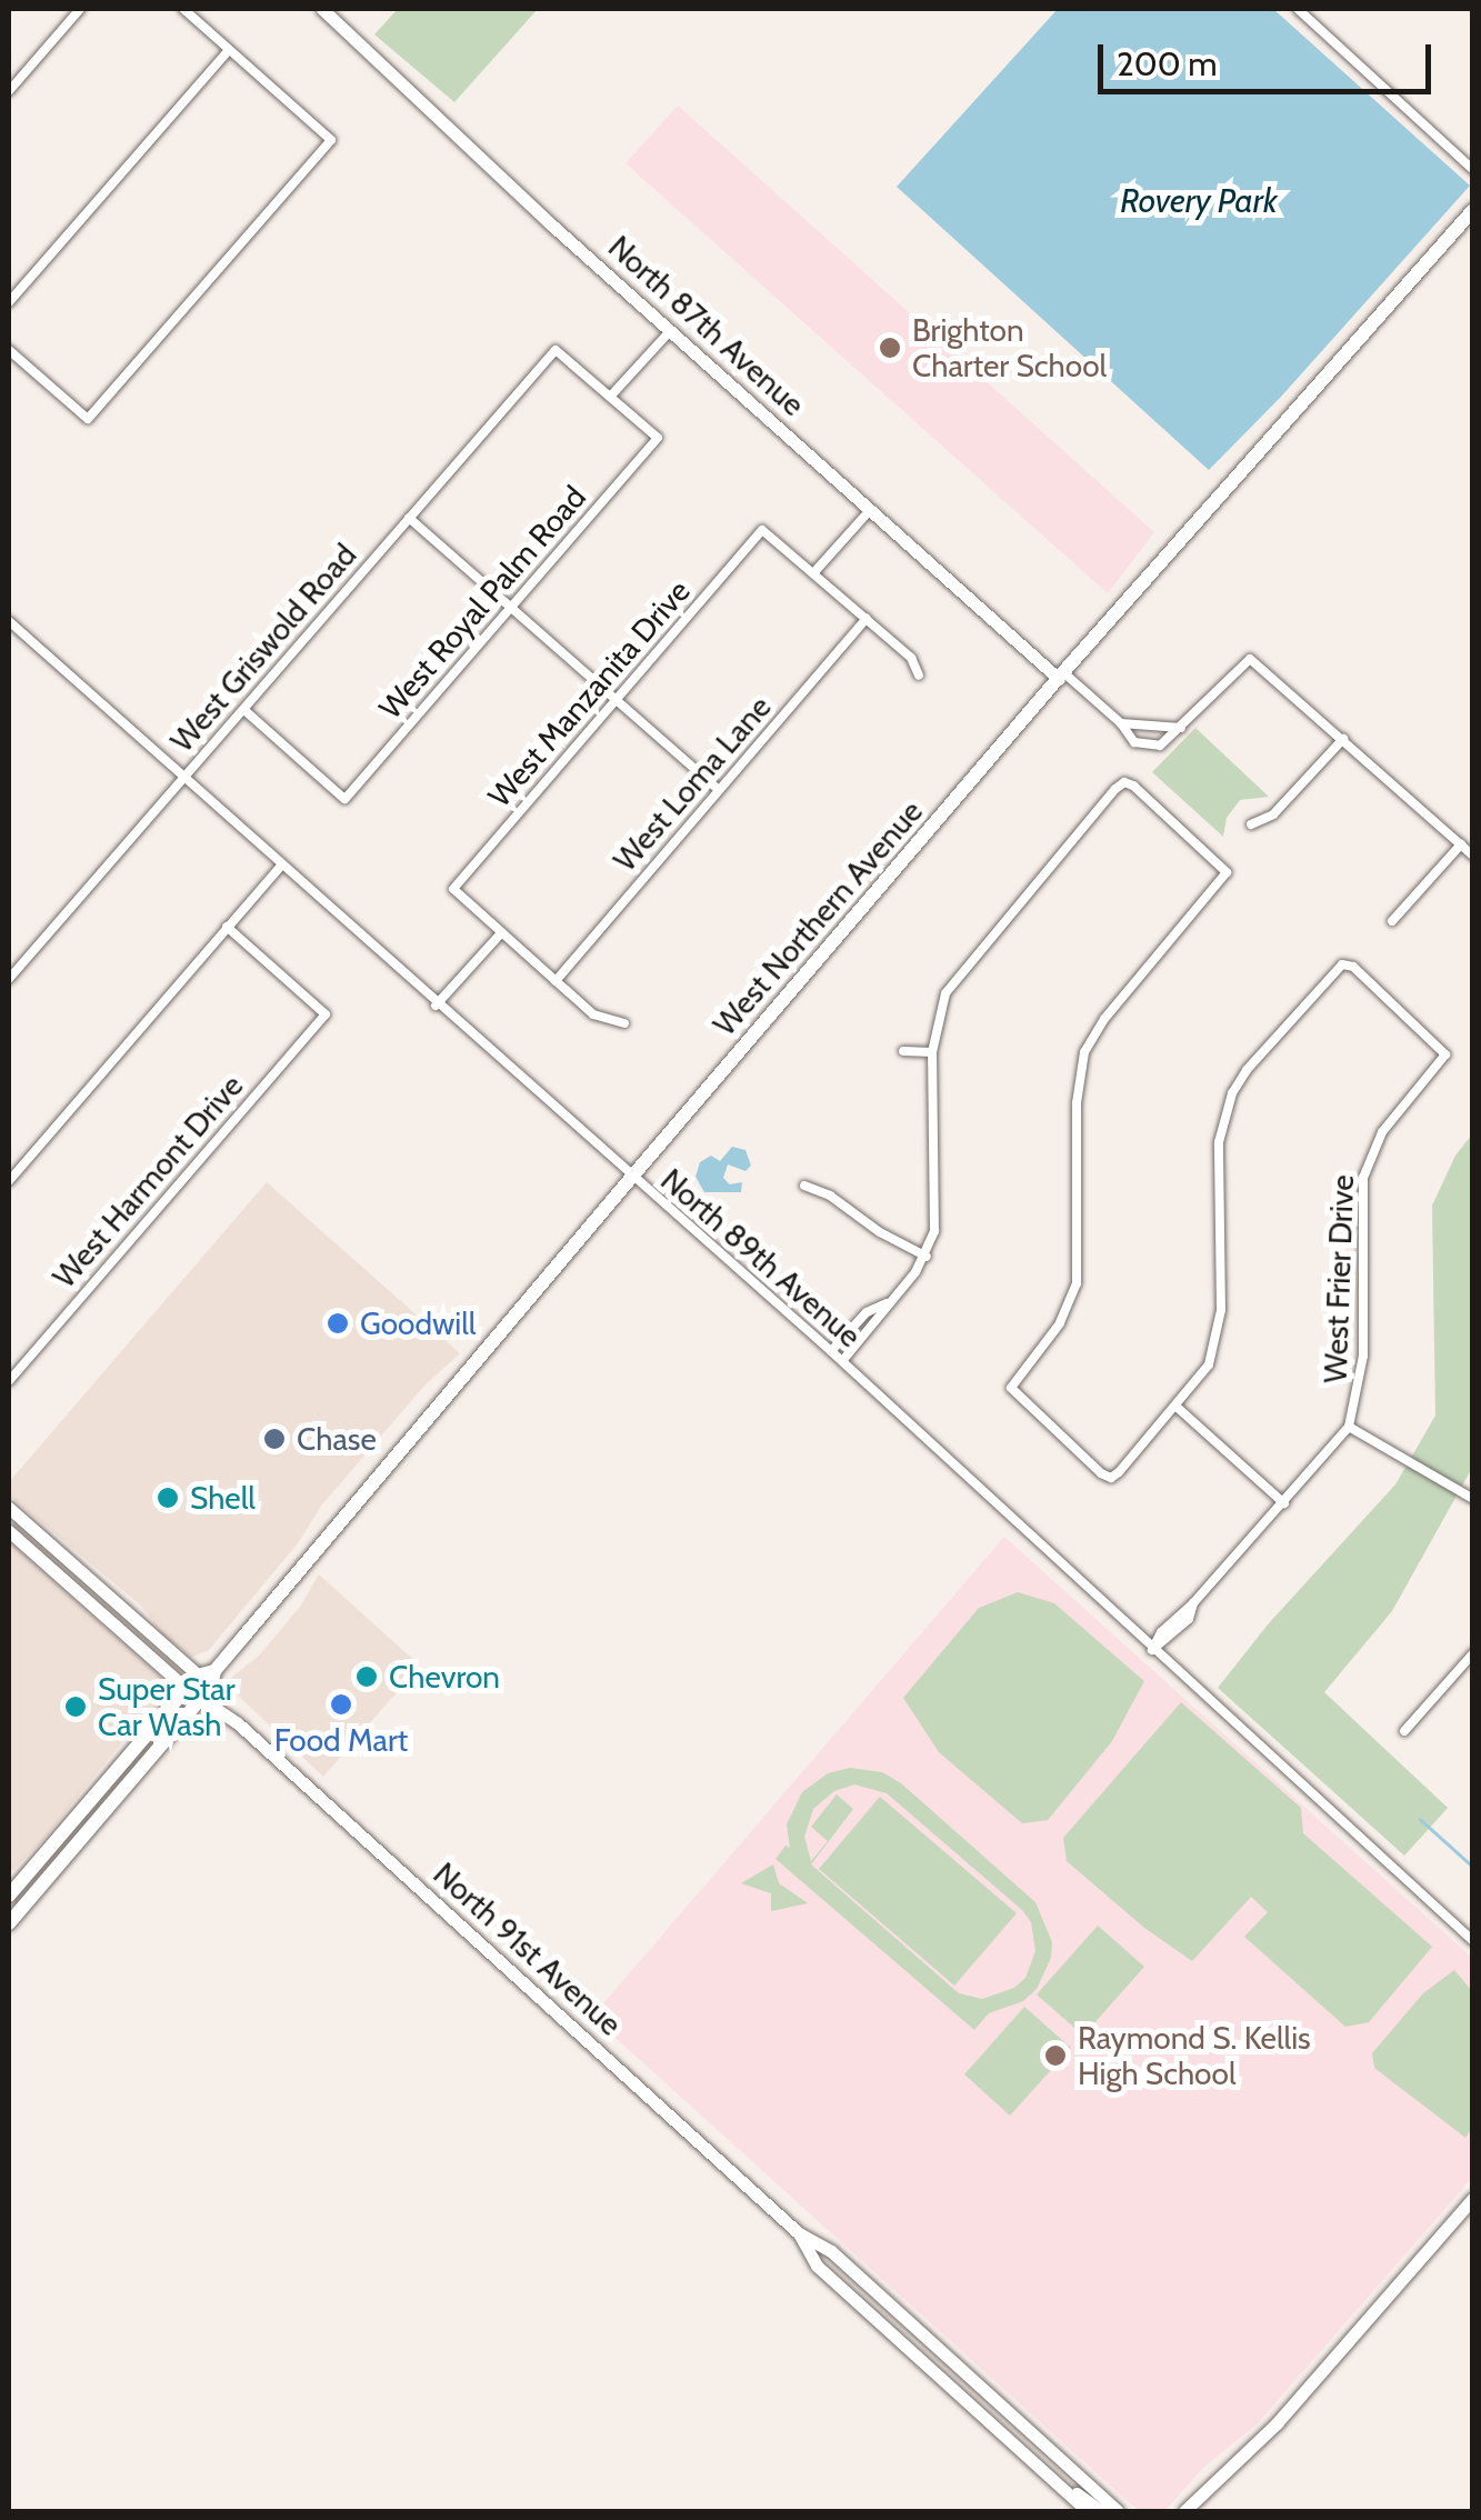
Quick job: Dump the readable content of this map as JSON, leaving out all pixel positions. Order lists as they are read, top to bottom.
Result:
{
  "streets": {
    "main road": ["North 87th Avenue", "West Northern Avenue", "North 91st Avenue"],
    "street": [
      "West Royal Palm Road",
      "West Griswold Road",
      "West Manzanita Drive",
      "West Loma Lane",
      "West Harmont Drive",
      "North 89th Avenue",
      "West Frier Drive"
    ]
  },
  "crossings": [
    ["North 87th Avenue", "West Northern Avenue"],
    ["West Royal Palm Road", "West Griswold Road"],
    ["West Griswold Road", "North 89th Avenue"],
    ["West Northern Avenue", "North 89th Avenue"],
    ["West Northern Avenue", "North 91st Avenue"],
    ["North 89th Avenue", "West Frier Drive"]
  ],
  "water": ["Rovery Park"],
  "places": [
    "Brighton Charter School",
    "Goodwill",
    "Chase",
    "Shell",
    "Chevron",
    "Food Mart",
    "Super Star Car Wash",
    "Raymond S. Kellis High School"
  ],
  "scale_bar": "200 m"
}
